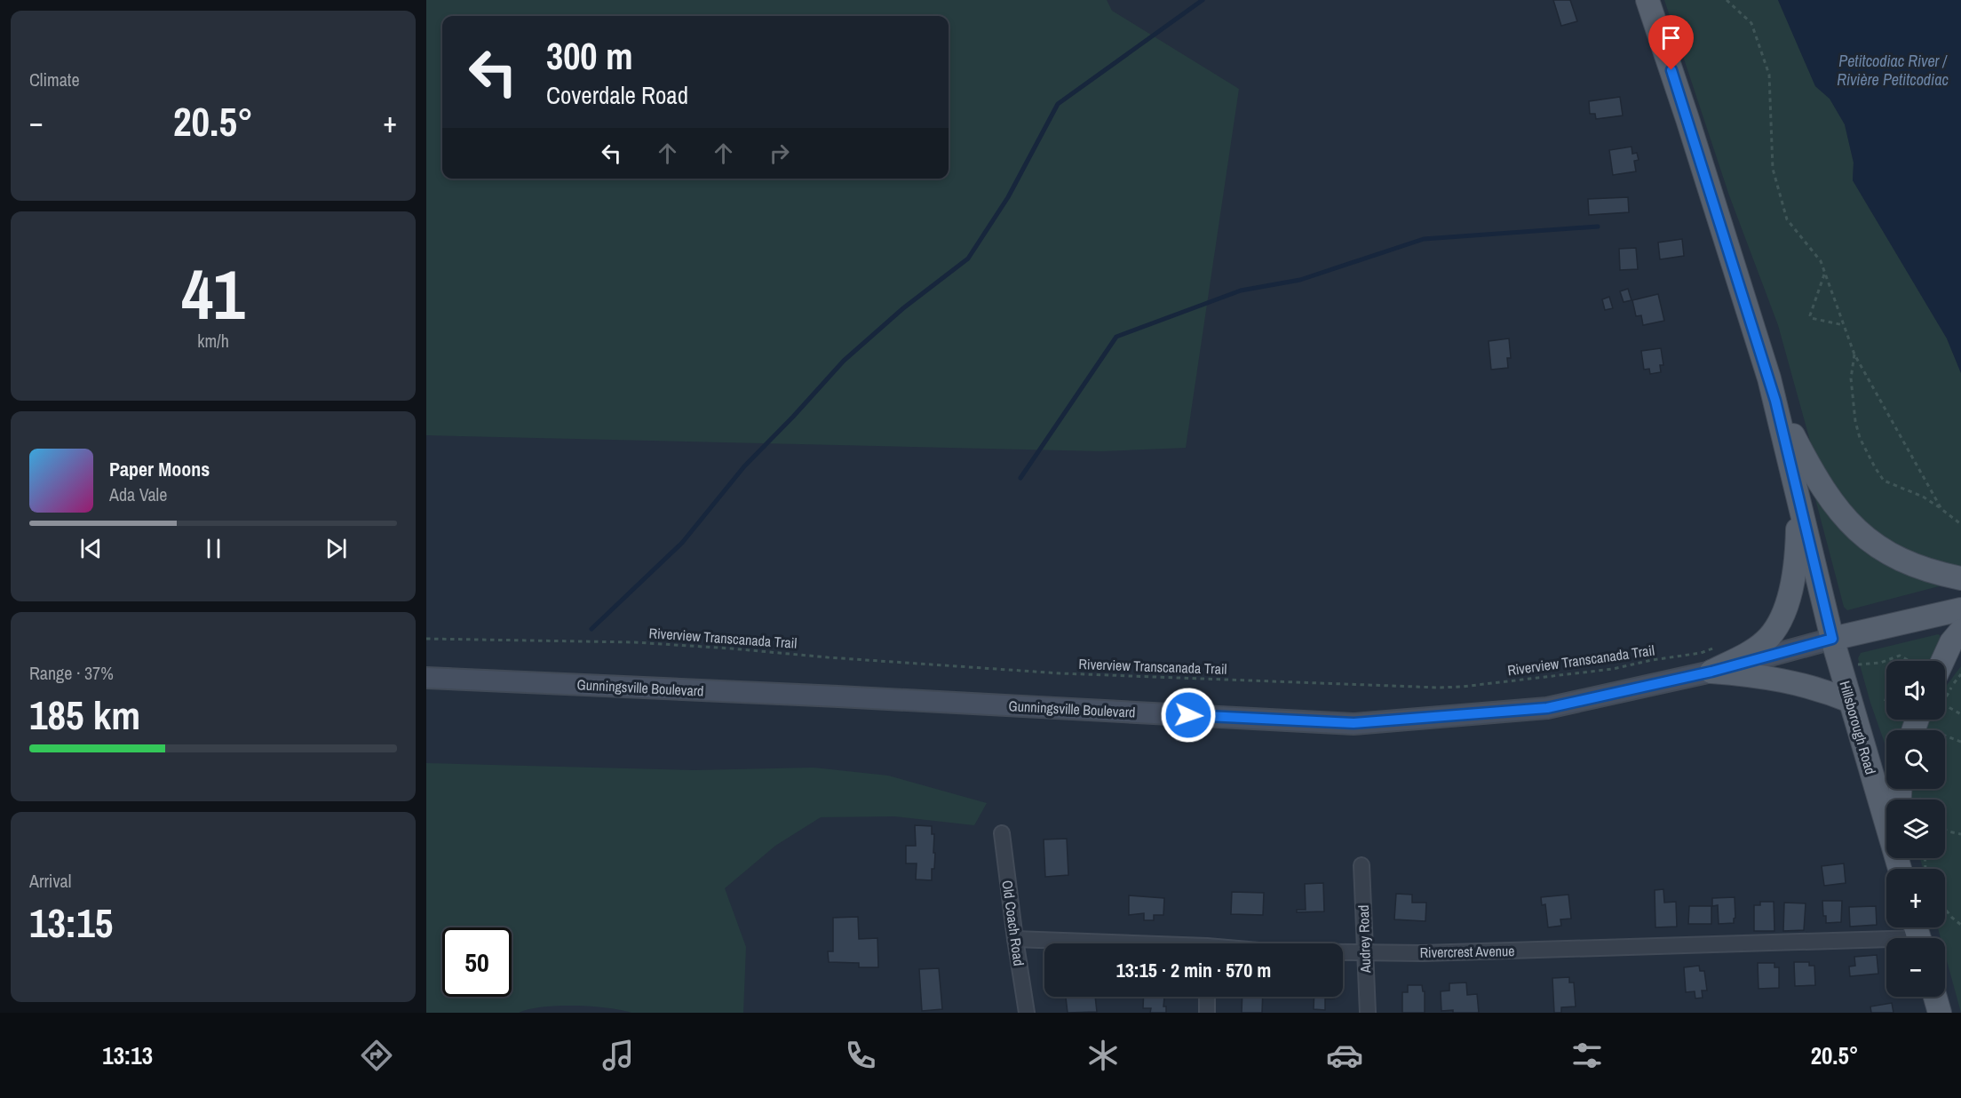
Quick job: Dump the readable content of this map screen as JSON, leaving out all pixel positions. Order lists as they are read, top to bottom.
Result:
{
  "streets": {
    "main road": ["Gunningsville Boulevard", "Hillsborough Road"],
    "street": ["Old Coach Road", "Audrey Road", "Rivercrest Avenue"],
    "path": ["Riverview Transcanada Trail"]
  },
  "crossings": [
    ["Gunningsville Boulevard", "Hillsborough Road"],
    ["Old Coach Road", "Rivercrest Avenue"],
    ["Audrey Road", "Rivercrest Avenue"]
  ],
  "water": ["Petitcodiac River / Rivière Petitcodiac"],
  "page": {
    "tile": [
      "Climate",
      ["41", "km/h"],
      ["Range · 37%", "185 km"],
      ["Arrival", "13:15"]
    ],
    "turn": ["300 m", "Coverdale Road"],
    "heat": ["−", "20.5°", "+"],
    "song": ["Paper Moons", "Ada Vale"],
    "map_buttons": ["+", "−"],
    "limit": "50",
    "trip": "13:15 · 2 min · 570 m",
    "tabs": ["13:13", "20.5°"]
  }
}
